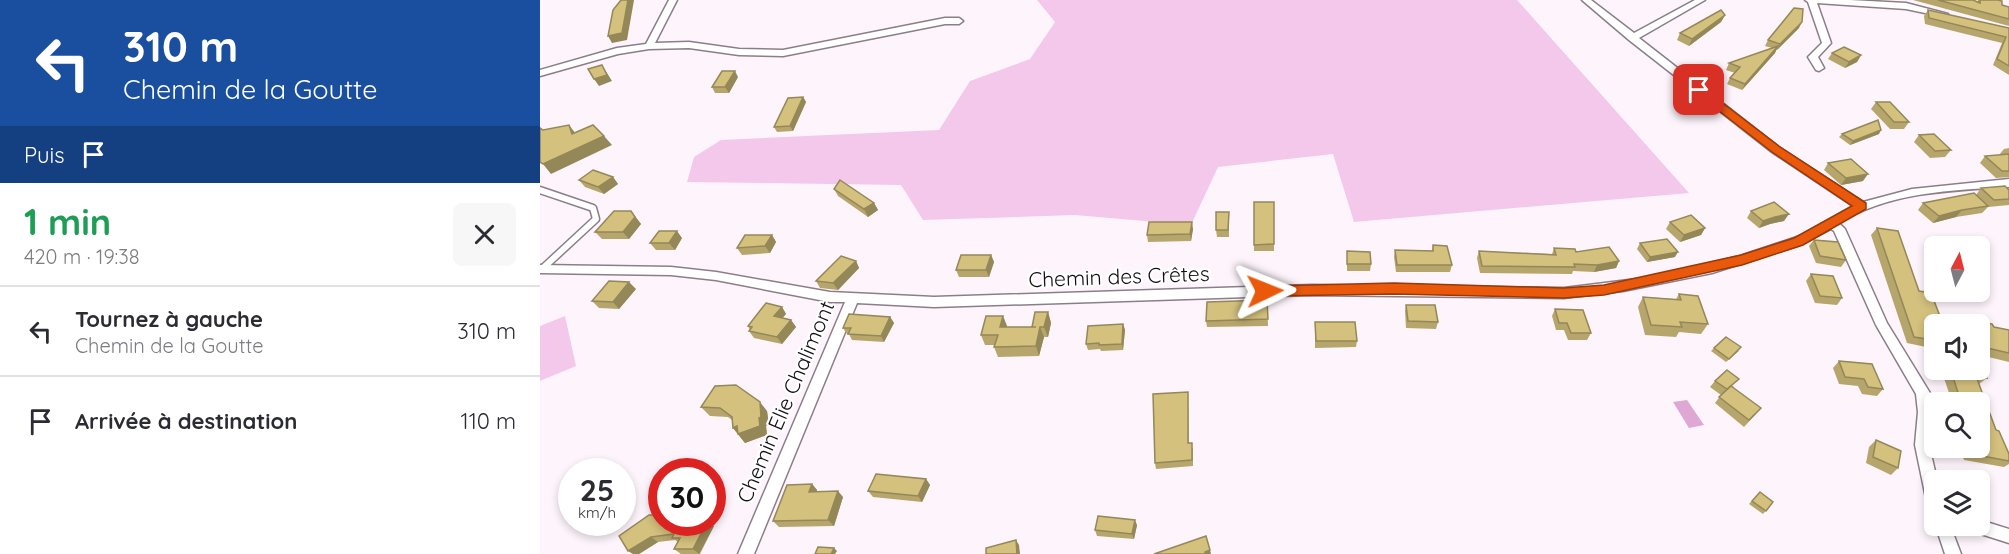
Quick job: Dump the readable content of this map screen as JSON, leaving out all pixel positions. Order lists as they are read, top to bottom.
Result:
{
  "streets": {
    "street": ["Chemin des Crêtes", "Chemin Elie Chalimont"]
  },
  "crossings": [
    ["Chemin des Crêtes", "Chemin Elie Chalimont"]
  ],
  "north": "top",
  "page": {
    "turn": ["310 m", "Chemin de la Goutte"],
    "then": "Puis",
    "heading": ["1 min", "420 m · 19:38"],
    "list": [
      {
        "name": "Tournez à gauche",
        "note": "Chemin de la Goutte",
        "value": "310 m"
      },
      {
        "name": "Arrivée à destination",
        "value": "110 m"
      }
    ],
    "speed": "25 km/h",
    "limit": "30"
  }
}
